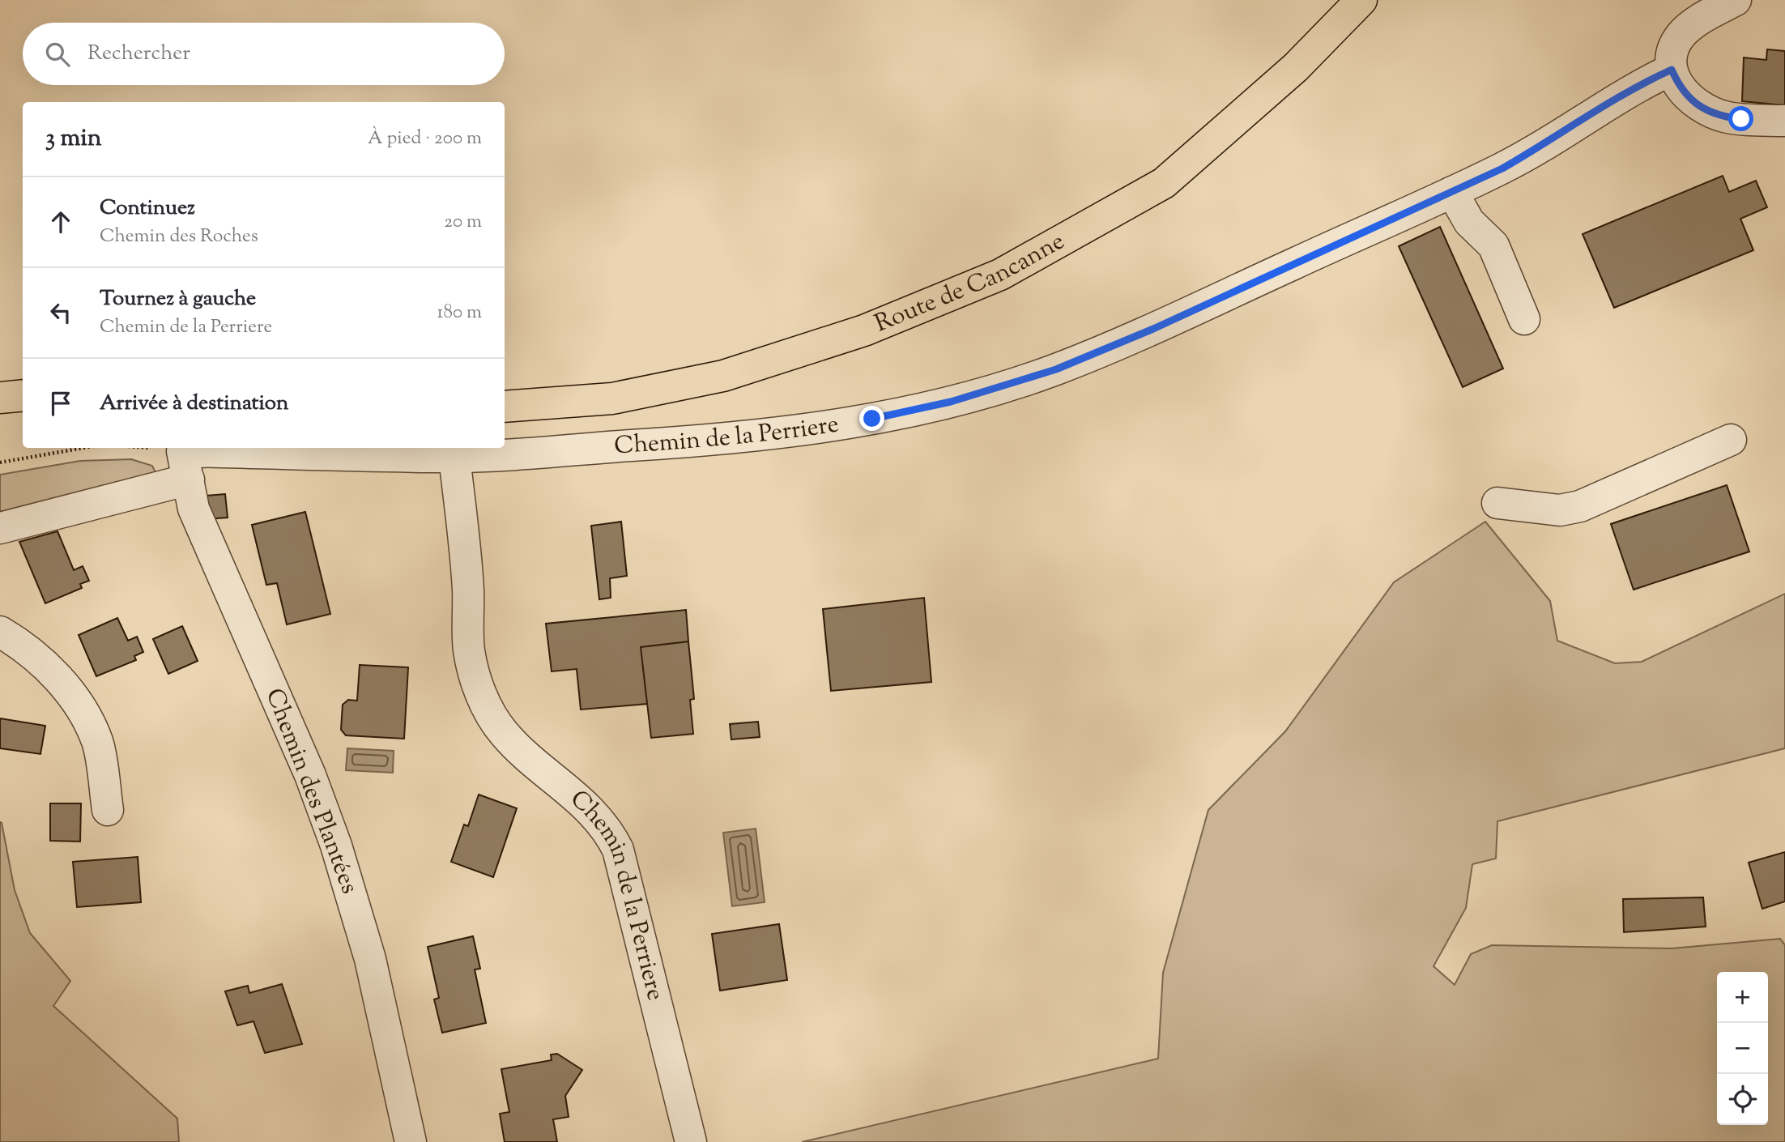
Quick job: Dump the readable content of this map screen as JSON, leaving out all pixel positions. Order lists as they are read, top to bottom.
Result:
{
  "streets": {
    "main road": ["Route de Cancanne"],
    "street": ["Chemin de la Perriere", "Chemin des Plantées"]
  },
  "page": {
    "search": "Rechercher",
    "heading": ["3 min", "À pied · 200 m"],
    "list": [
      ["Continuez", "Chemin des Roches", "20 m"],
      ["Tournez à gauche", "Chemin de la Perriere", "180 m"],
      "Arrivée à destination"
    ],
    "map_buttons": ["+", "−"]
  }
}
